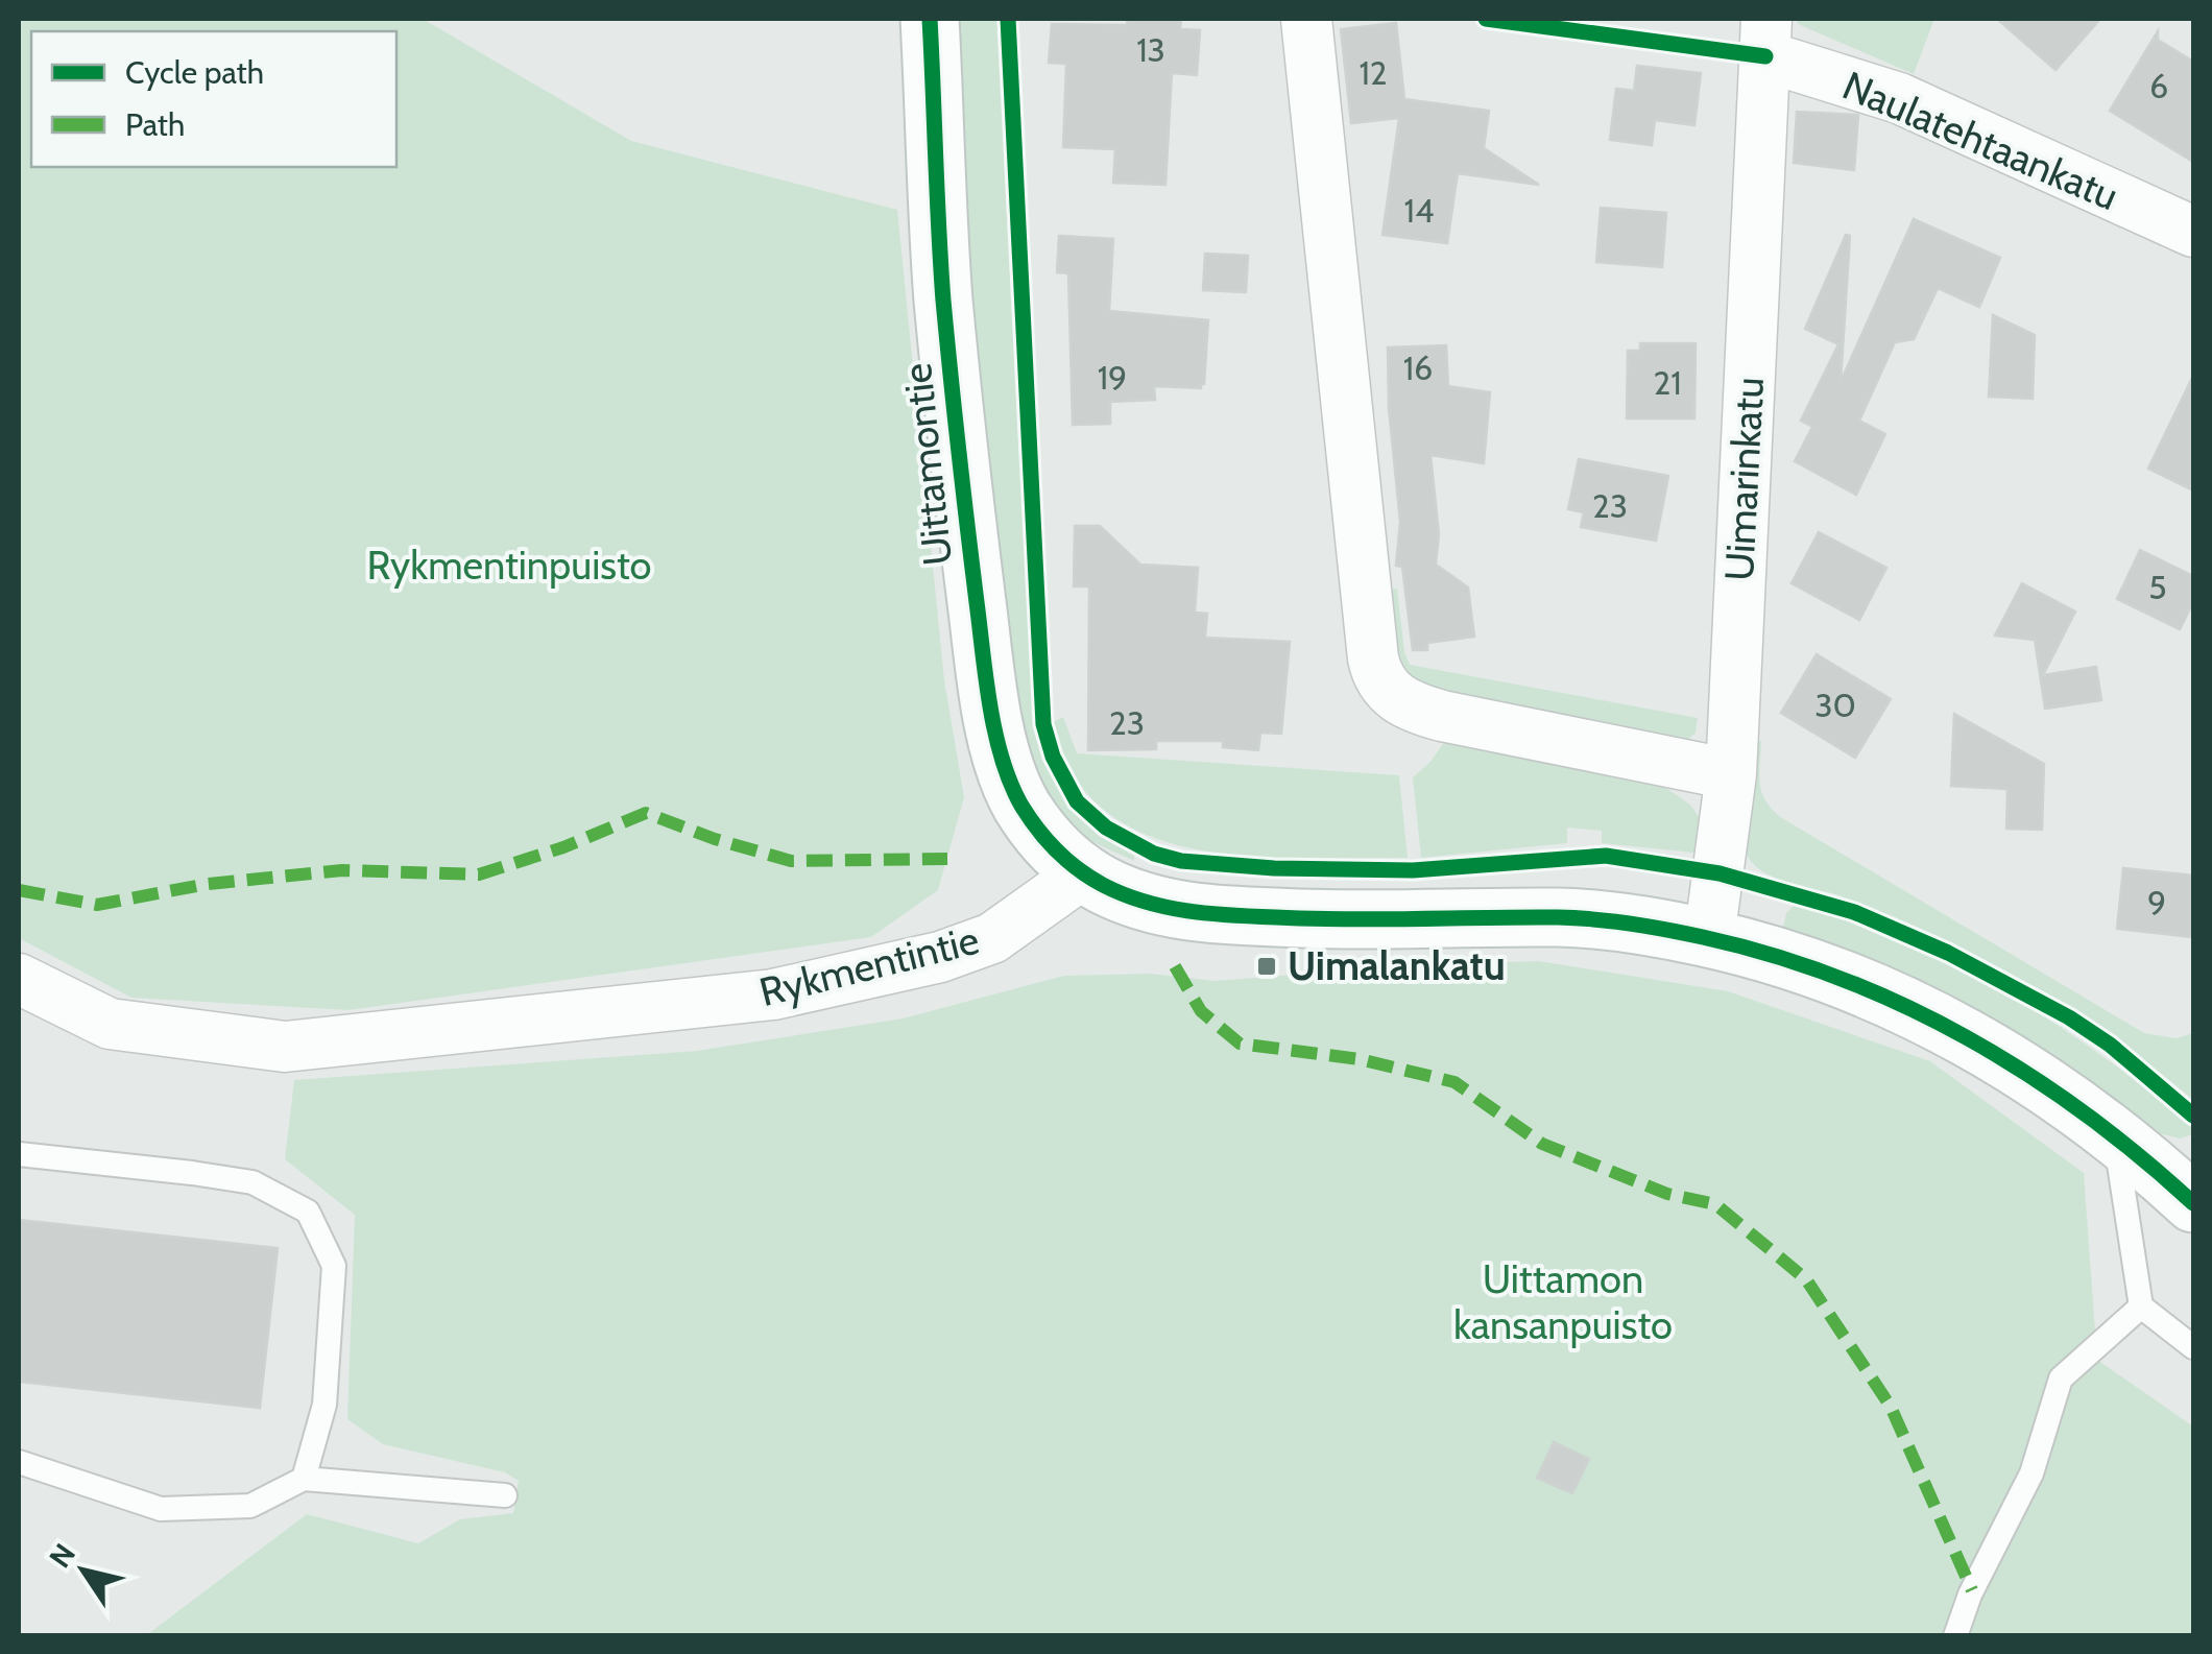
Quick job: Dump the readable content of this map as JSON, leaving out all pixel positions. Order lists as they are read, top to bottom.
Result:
{
  "streets": {
    "street": [
      "Naulatehtaankatu",
      "Uittamontie",
      "Uimarinkatu",
      "Rykmentintie"
    ]
  },
  "crossings": [
    ["Naulatehtaankatu", "Uimarinkatu"],
    ["Uittamontie", "Rykmentintie"]
  ],
  "parks": ["Rykmentinpuisto", "Uittamon kansanpuisto"],
  "places": {
    "transit": ["Uimalankatu"]
  },
  "house_numbers": [
    "13",
    "12",
    "6",
    "14",
    "16",
    "19",
    "21",
    "23",
    "5",
    "30",
    "23",
    "9"
  ],
  "legend": ["Cycle path", "Path"],
  "north": "top left"
}
